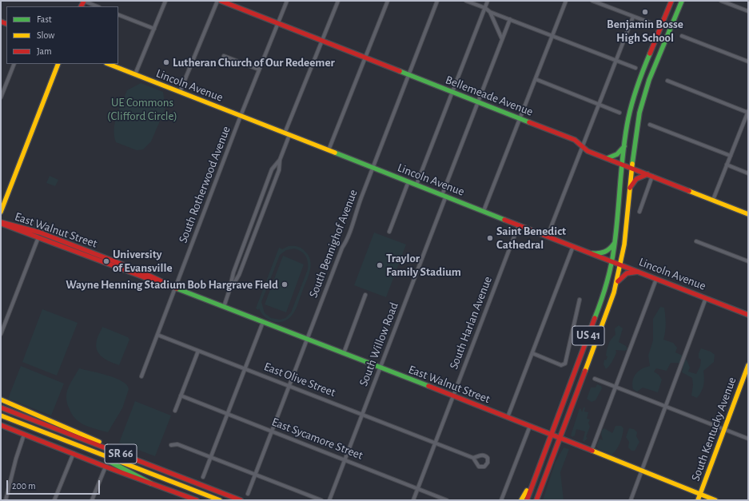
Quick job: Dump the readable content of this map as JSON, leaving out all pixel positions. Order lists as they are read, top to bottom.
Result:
{
  "streets": {
    "main road": [
      "Lincoln Avenue",
      "Bellemeade Avenue",
      "East Walnut Street",
      "US 41",
      "South Kentucky Avenue",
      "SR 66"
    ],
    "street": [
      "South Rotherwood Avenue",
      "South Bennighof Avenue",
      "South Harlan Avenue",
      "South Willow Road",
      "East Olive Street",
      "East Sycamore Street"
    ]
  },
  "crossings": [
    ["Lincoln Avenue", "South Rotherwood Avenue"],
    ["Lincoln Avenue", "South Bennighof Avenue"],
    ["Lincoln Avenue", "South Harlan Avenue"],
    ["Lincoln Avenue", "US 41"],
    ["Lincoln Avenue", "South Willow Road"],
    ["Bellemeade Avenue", "South Rotherwood Avenue"],
    ["Bellemeade Avenue", "South Bennighof Avenue"],
    ["Bellemeade Avenue", "US 41"],
    ["Bellemeade Avenue", "South Willow Road"],
    ["South Rotherwood Avenue", "East Walnut Street"],
    ["South Rotherwood Avenue", "East Olive Street"],
    ["East Walnut Street", "South Bennighof Avenue"],
    ["East Walnut Street", "South Harlan Avenue"],
    ["East Walnut Street", "US 41"],
    ["East Walnut Street", "South Willow Road"],
    ["East Walnut Street", "South Kentucky Avenue"],
    ["South Bennighof Avenue", "East Olive Street"],
    ["South Bennighof Avenue", "East Sycamore Street"],
    ["South Harlan Avenue", "East Olive Street"],
    ["South Harlan Avenue", "East Sycamore Street"],
    ["South Willow Road", "East Olive Street"],
    ["South Willow Road", "East Sycamore Street"]
  ],
  "parks": ["UE Commons (Clifford Circle)"],
  "places": [
    "Benjamin Bosse High School",
    "Lutheran Church of Our Redeemer",
    "Saint Benedict Cathedral",
    "University of Evansville",
    "Traylor Family Stadium",
    "Wayne Henning Stadium Bob Hargrave Field"
  ],
  "legend": ["Fast", "Slow", "Jam"],
  "scale_bar": "200 m"
}
